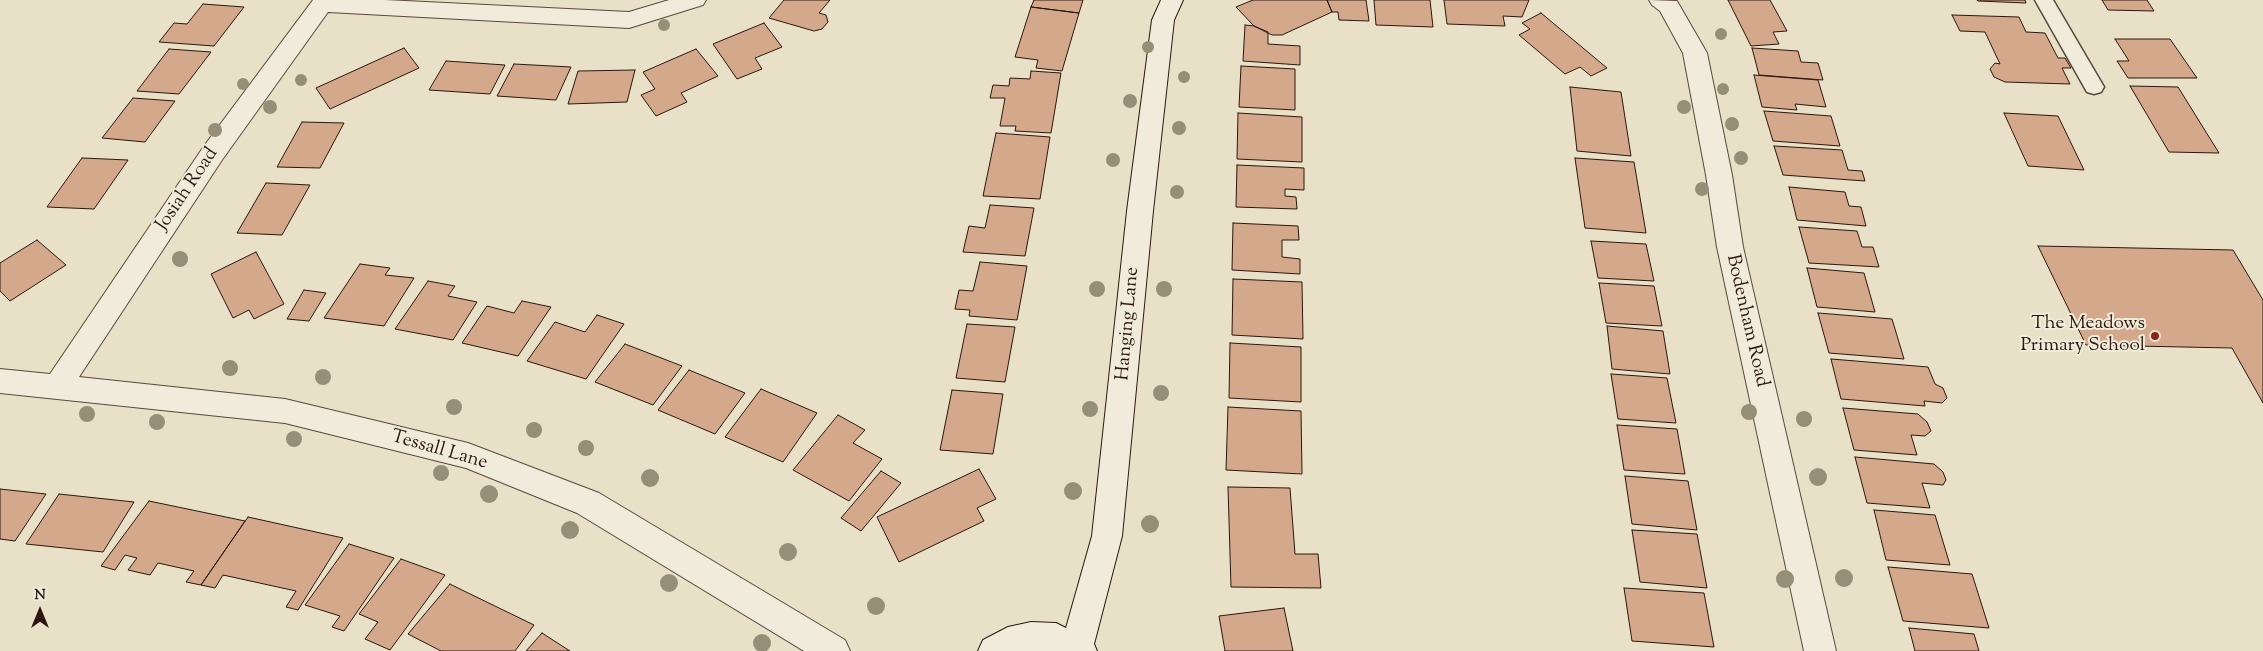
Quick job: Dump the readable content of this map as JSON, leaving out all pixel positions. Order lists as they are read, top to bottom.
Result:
{
  "streets": {
    "street": [
      "Josiah Road",
      "Bodenham Road",
      "Hanging Lane",
      "Tessall Lane"
    ]
  },
  "crossings": [
    ["Josiah Road", "Tessall Lane"]
  ],
  "places": ["The Meadows Primary School"],
  "north": "top"
}
